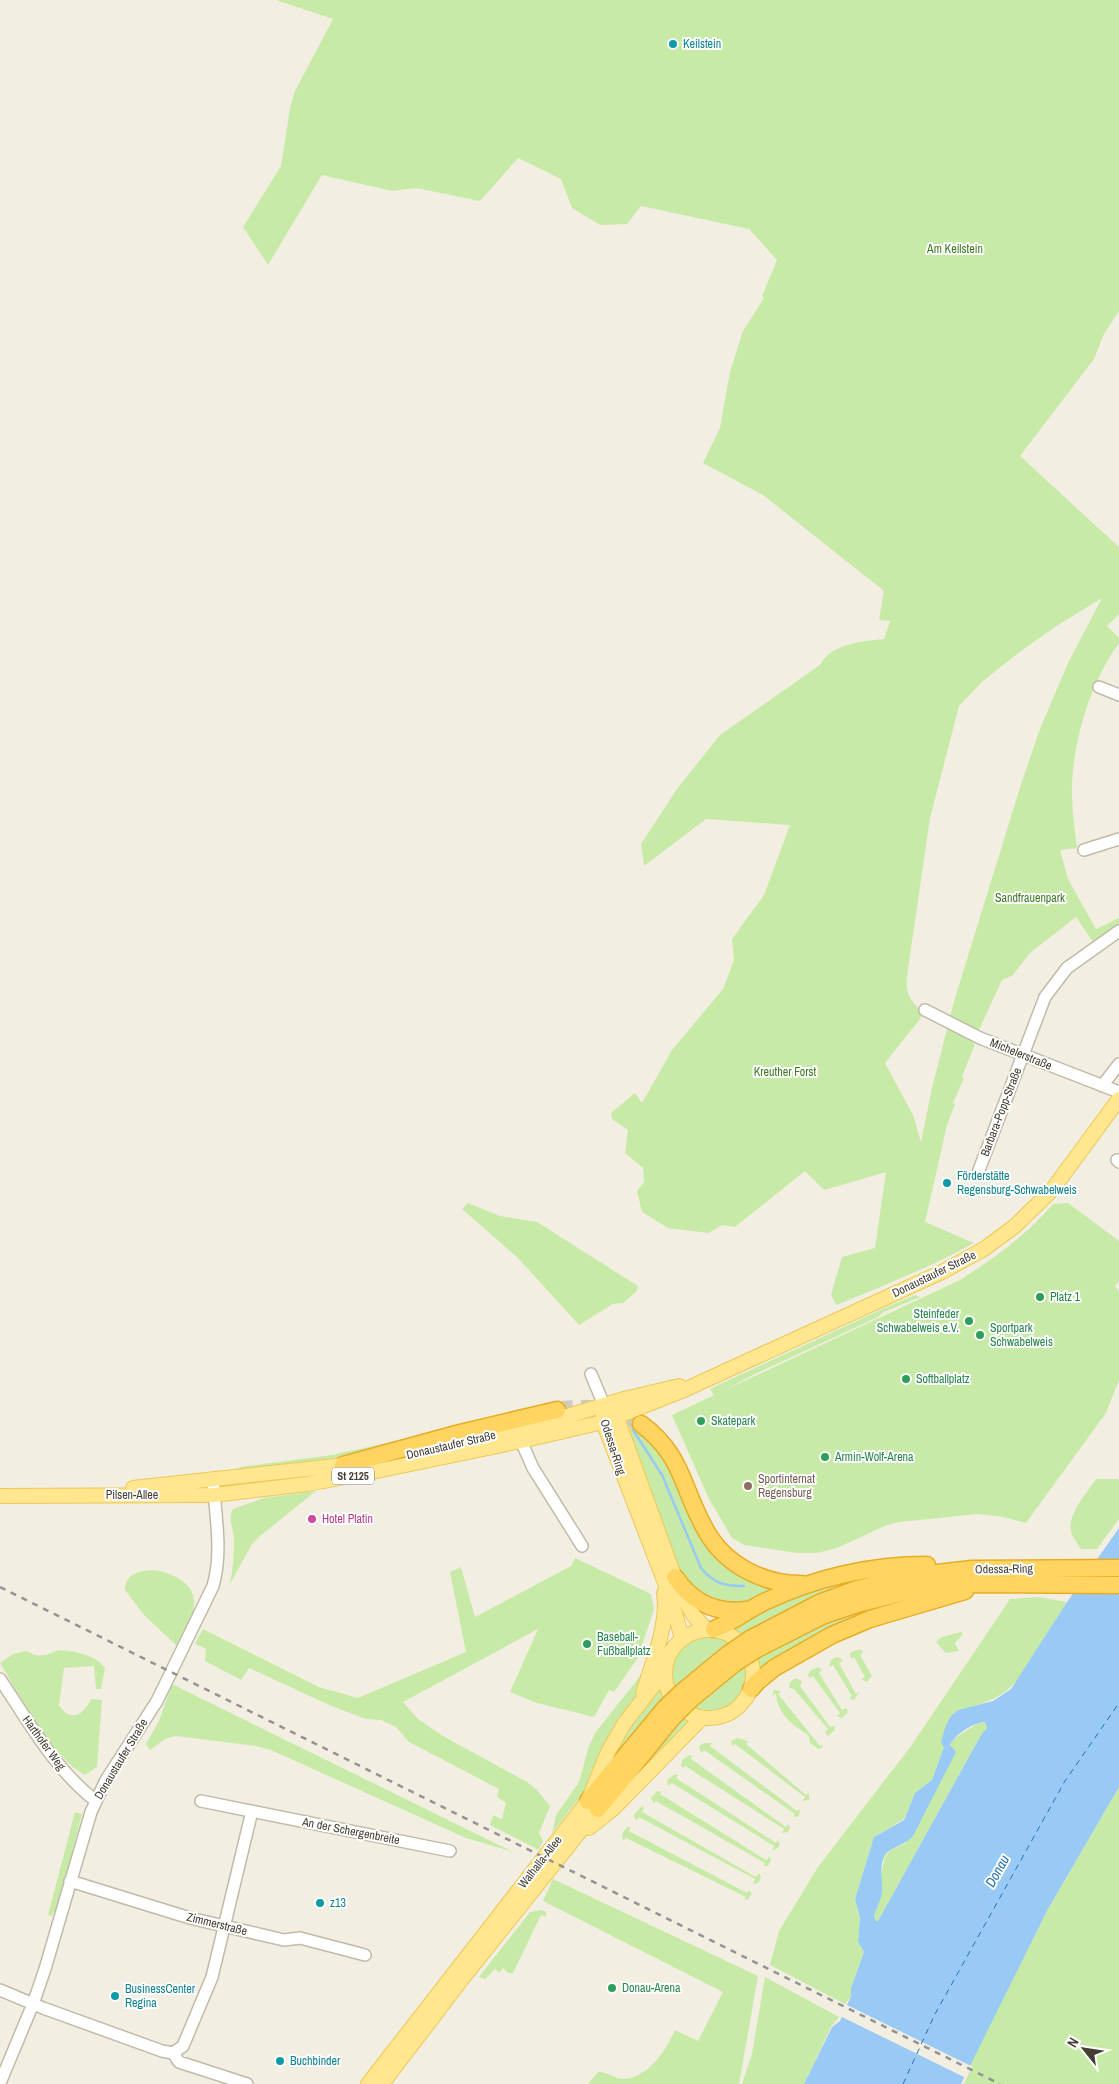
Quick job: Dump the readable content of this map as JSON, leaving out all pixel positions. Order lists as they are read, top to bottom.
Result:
{
  "streets": {
    "highway": ["Odessa-Ring", "Walhalla-Allee"],
    "main road": ["Donaustaufer Straße", "St 2125", "Pilsen-Allee"],
    "street": [
      "Michelerstraße",
      "Barbara-Popp-Straße",
      "Harthofer Weg",
      "An der Schergenbreite",
      "Zimmerstraße"
    ]
  },
  "crossings": [
    ["Michelerstraße", "Barbara-Popp-Straße"],
    ["Donaustaufer Straße", "Odessa-Ring"],
    ["Donaustaufer Straße", "Pilsen-Allee"],
    ["Donaustaufer Straße", "Harthofer Weg"],
    ["Donaustaufer Straße", "Zimmerstraße"],
    ["Odessa-Ring", "Walhalla-Allee"]
  ],
  "water": ["Donau"],
  "parks": ["Am Keilstein", "Sandfrauenpark", "Kreuther Forst"],
  "places": [
    "Keilstein",
    "Förderstätte Regensburg-Schwabelweis",
    "Platz 1",
    "Steinfeder Schwabelweis e.V.",
    "Sportpark Schwabelweis",
    "Softballplatz",
    "Skatepark",
    "Armin-Wolf-Arena",
    "Sportinternat Regensburg",
    "Hotel Platin",
    "Baseball- Fußballplatz",
    "z13",
    "Donau-Arena",
    "BusinessCenter Regina",
    "Buchbinder"
  ],
  "north": "top left"
}
